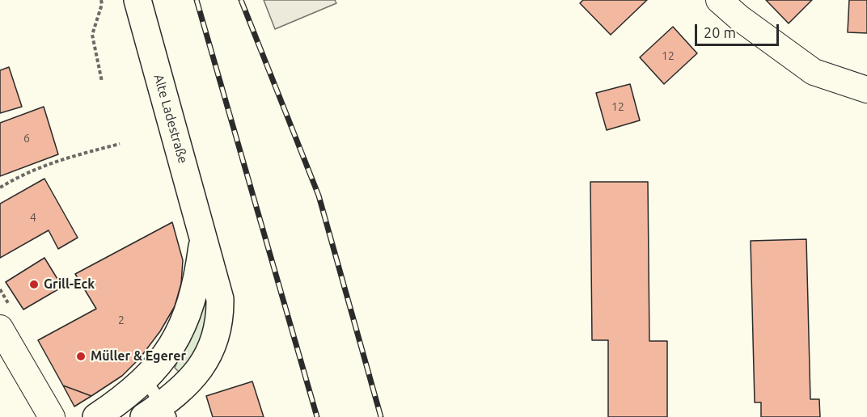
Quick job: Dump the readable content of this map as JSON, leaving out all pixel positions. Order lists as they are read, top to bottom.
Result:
{
  "streets": {
    "street": ["Alte Ladestraße"]
  },
  "places": ["Grill-Eck", "Müller & Egerer"],
  "house_numbers": [
    "12",
    "12",
    "6",
    "4",
    "2"
  ],
  "scale_bar": "20 m"
}
